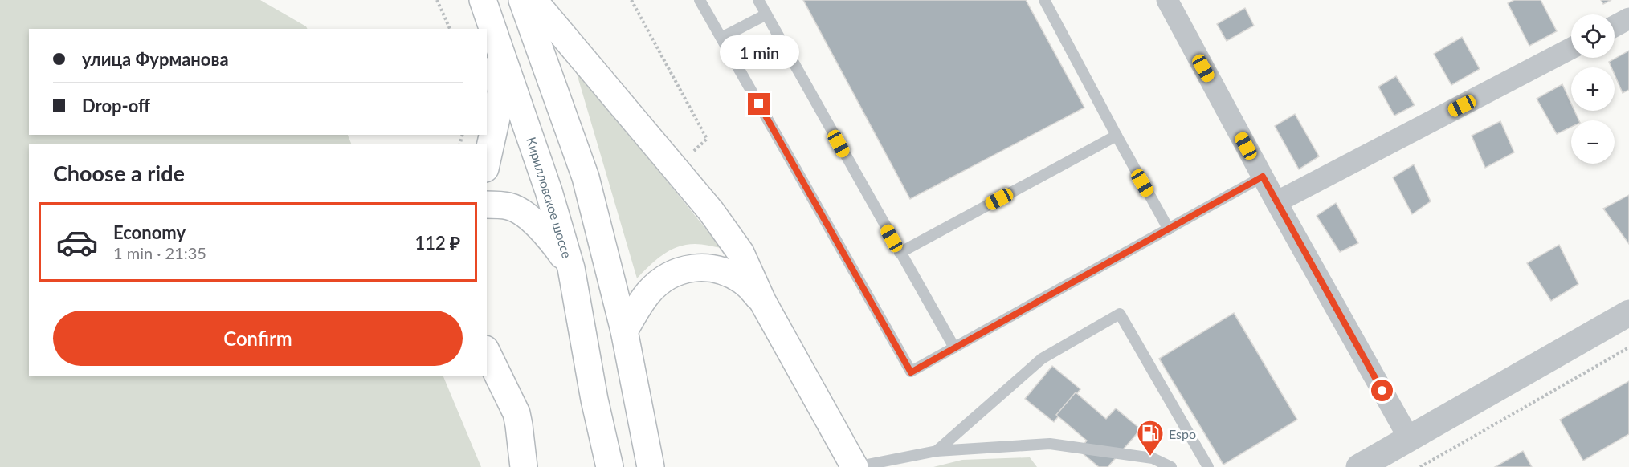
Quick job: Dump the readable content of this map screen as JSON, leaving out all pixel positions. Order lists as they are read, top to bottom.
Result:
{
  "streets": {
    "main road": ["Кирилловское шоссе"]
  },
  "places": {
    "fuel station": ["Espo"]
  },
  "page": {
    "map_buttons": ["+", "−"],
    "banner": ["улица Фурманова", "Drop-off"],
    "bubble": "1 min",
    "heading": "Choose a ride",
    "list": [
      {
        "name": "Economy",
        "note": "1 min · 21:35",
        "value": "112 ₽"
      }
    ],
    "buttons": "Confirm"
  }
}
